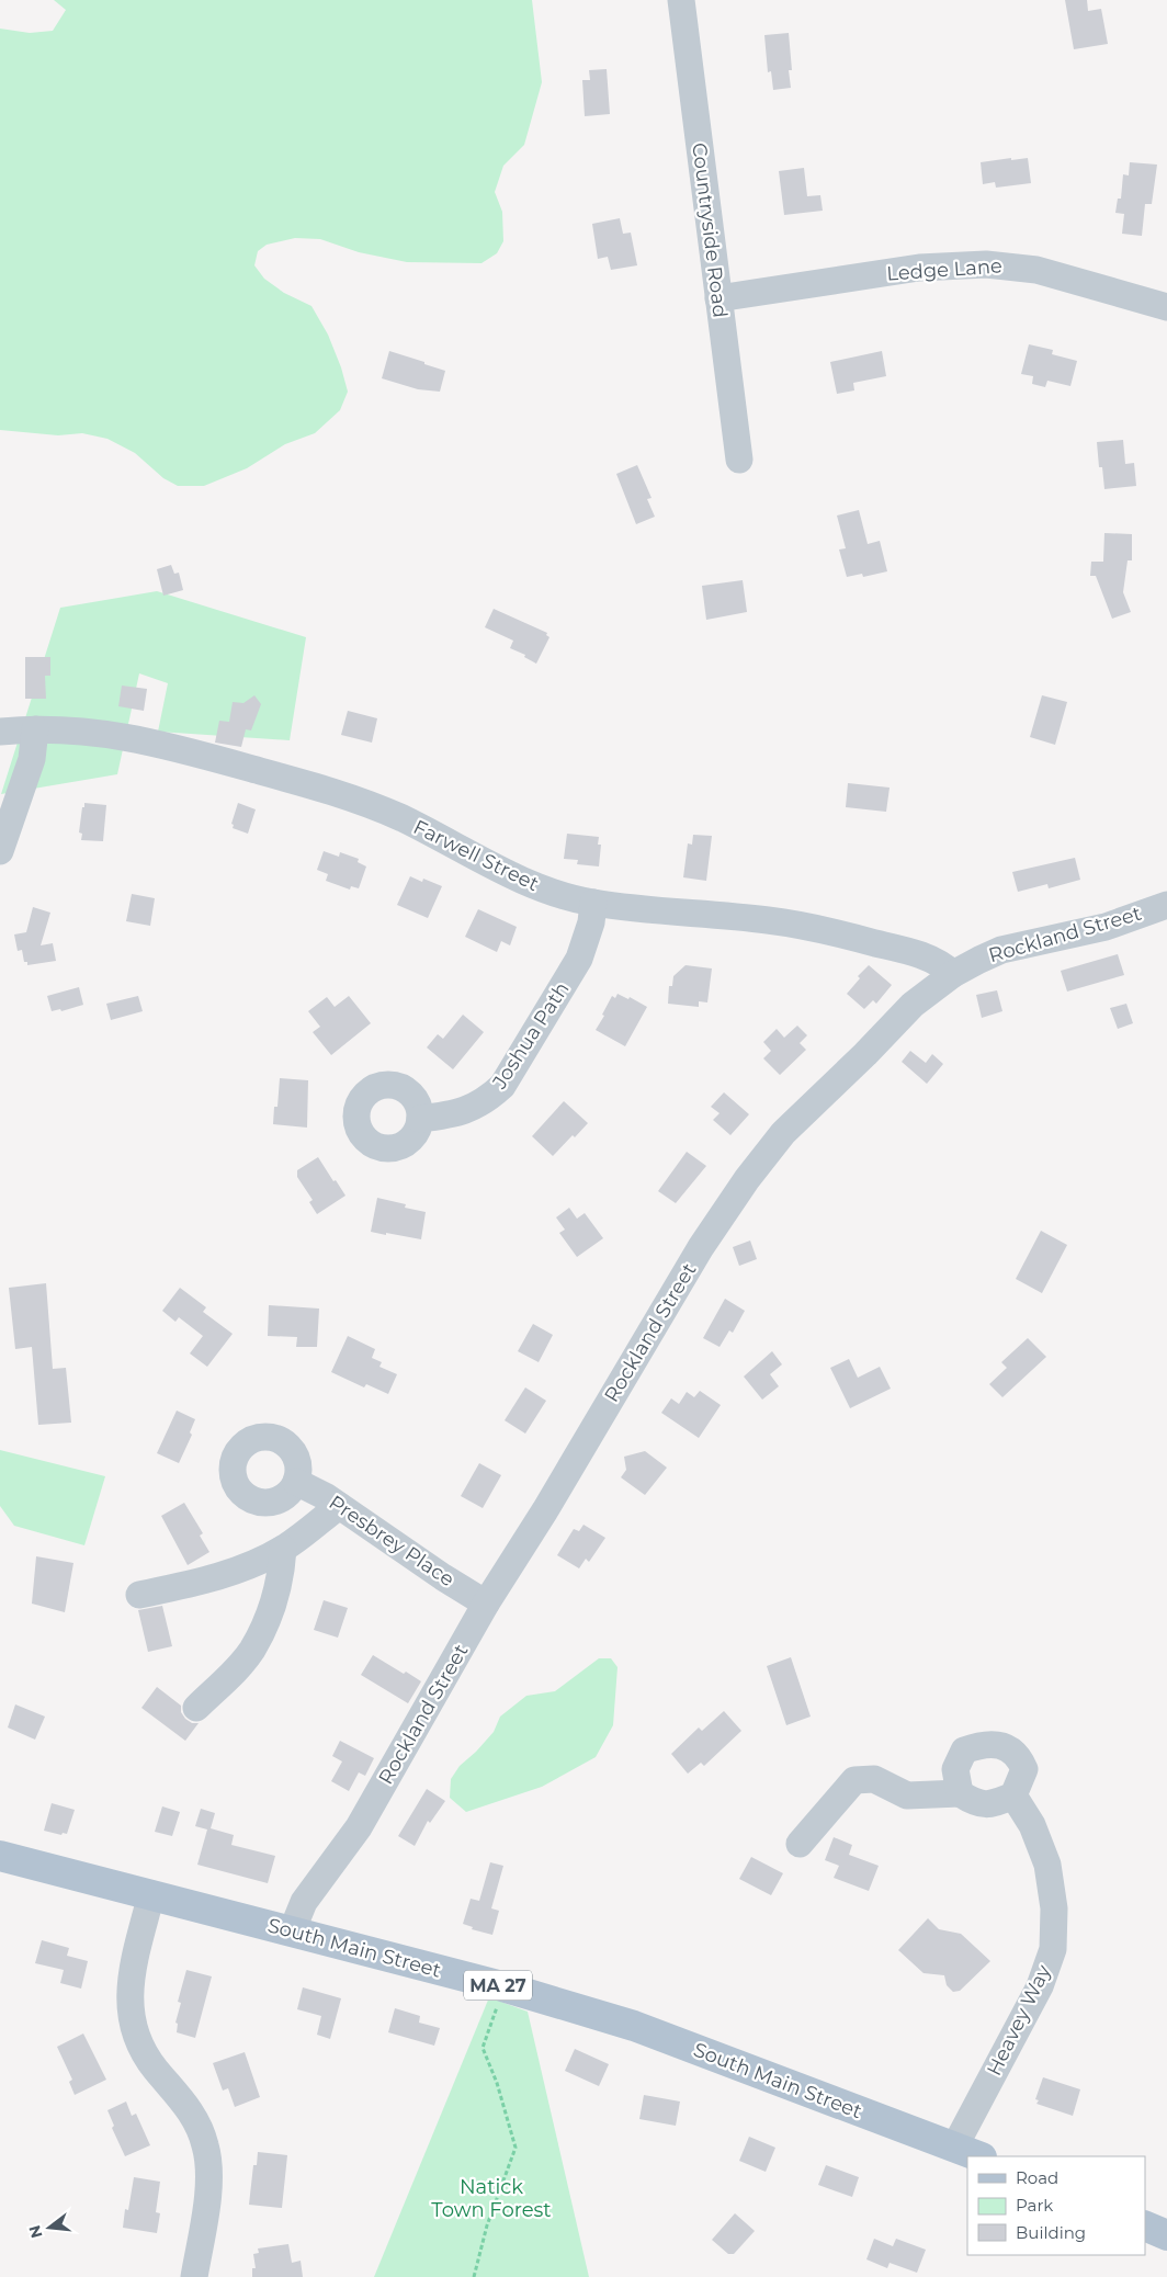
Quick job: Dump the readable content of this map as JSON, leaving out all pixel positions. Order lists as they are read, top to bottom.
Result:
{
  "streets": {
    "main road": ["South Main Street", "MA 27"],
    "street": [
      "Countryside Road",
      "Ledge Lane",
      "Farwell Street",
      "Rockland Street",
      "Joshua Path",
      "Presbrey Place",
      "Heavey Way"
    ]
  },
  "crossings": [
    ["Countryside Road", "Ledge Lane"],
    ["Farwell Street", "Rockland Street"],
    ["Farwell Street", "Joshua Path"],
    ["Rockland Street", "Presbrey Place"],
    ["Rockland Street", "South Main Street"],
    ["South Main Street", "Heavey Way"]
  ],
  "parks": ["Natick Town Forest"],
  "legend": ["Road", "Park", "Building"],
  "north": "left"
}
